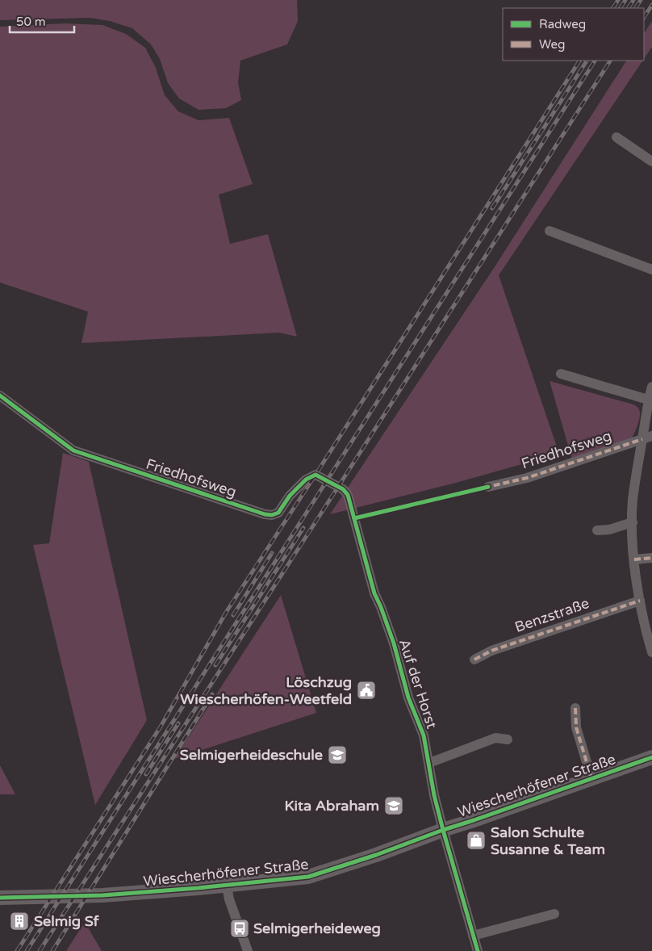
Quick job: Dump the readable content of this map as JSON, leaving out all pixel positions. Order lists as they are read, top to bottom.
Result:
{
  "streets": {
    "street": [
      "Friedhofsweg",
      "Benzstraße",
      "Auf der Horst",
      "Wiescherhöfener Straße"
    ]
  },
  "crossings": [
    ["Friedhofsweg", "Auf der Horst"],
    ["Auf der Horst", "Wiescherhöfener Straße"]
  ],
  "places": {
    "public building": ["Löschzug Wiescherhöfen-Weetfeld"],
    "school or university": ["Selmigerheideschule", "Kita Abraham"],
    "shop": ["Salon Schulte Susanne & Team"],
    "building": ["Selmig Sf"],
    "bus stop": ["Selmigerheideweg"]
  },
  "legend": ["Radweg", "Weg"],
  "scale_bar": "50 m"
}
